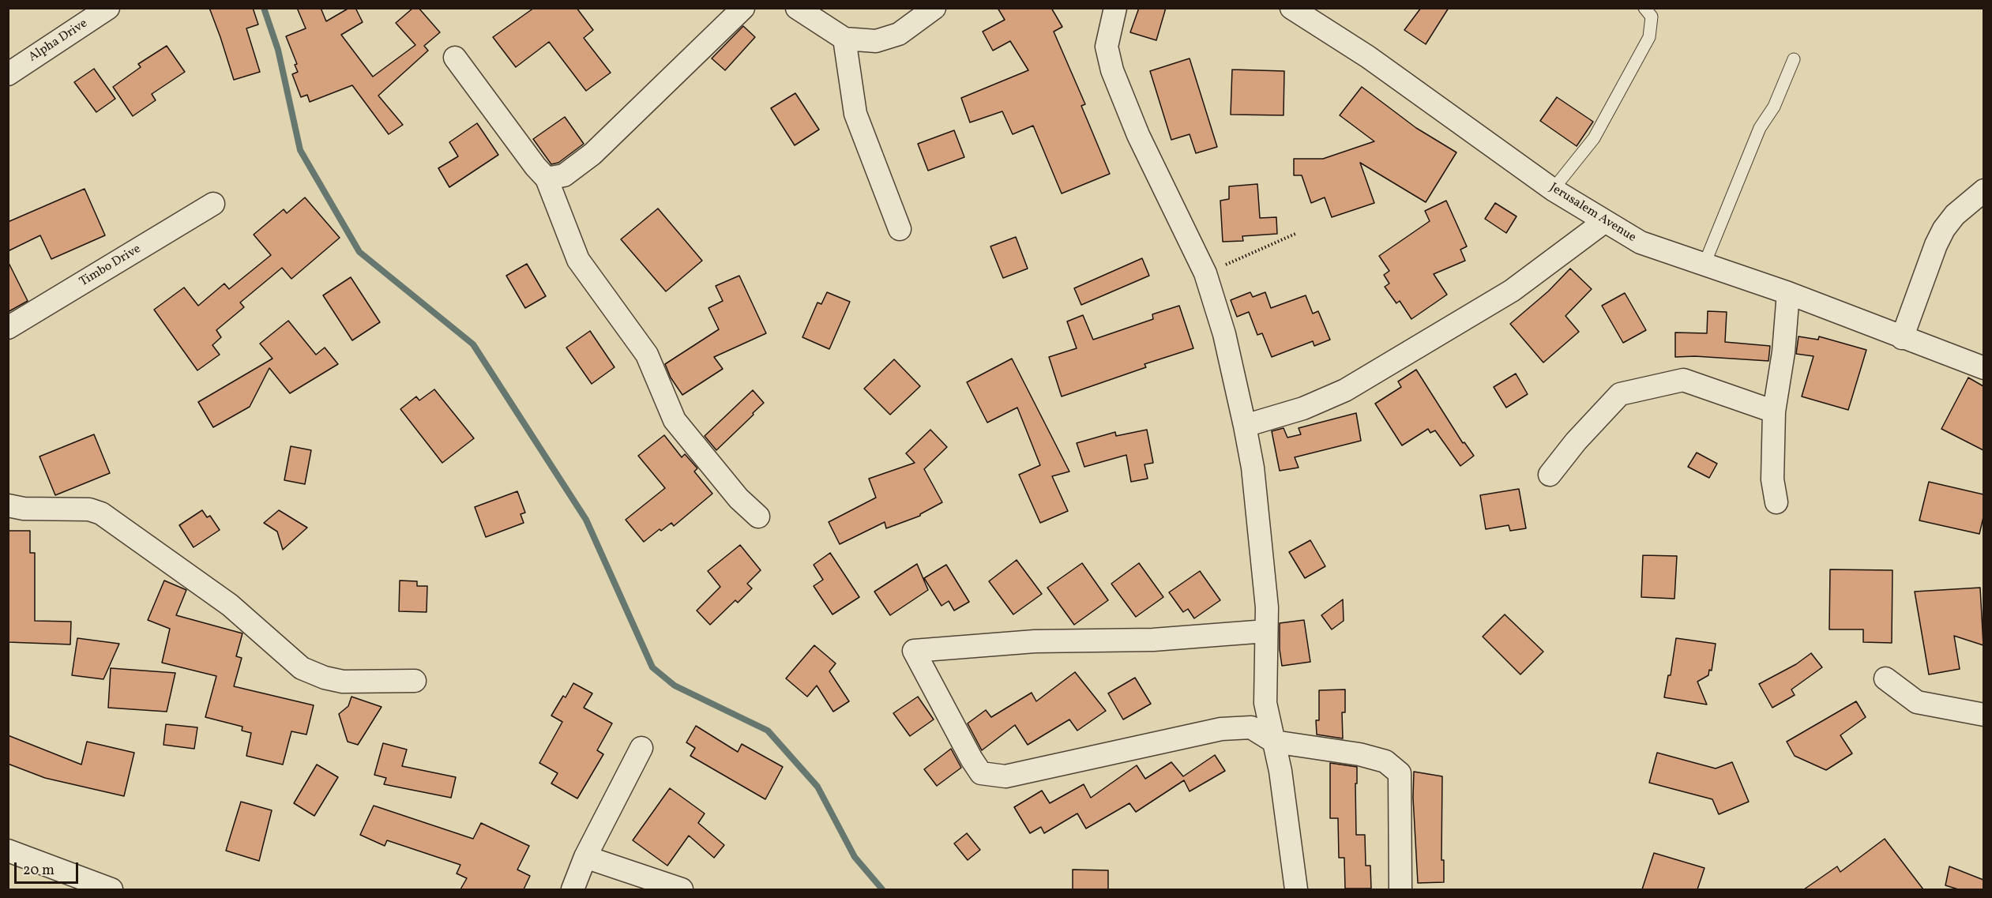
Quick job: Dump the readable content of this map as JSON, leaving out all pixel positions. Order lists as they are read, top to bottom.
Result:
{
  "streets": {
    "street": ["Alpha Drive", "Jerusalem Avenue", "Timbo Drive"]
  },
  "scale_bar": "20 m"
}
